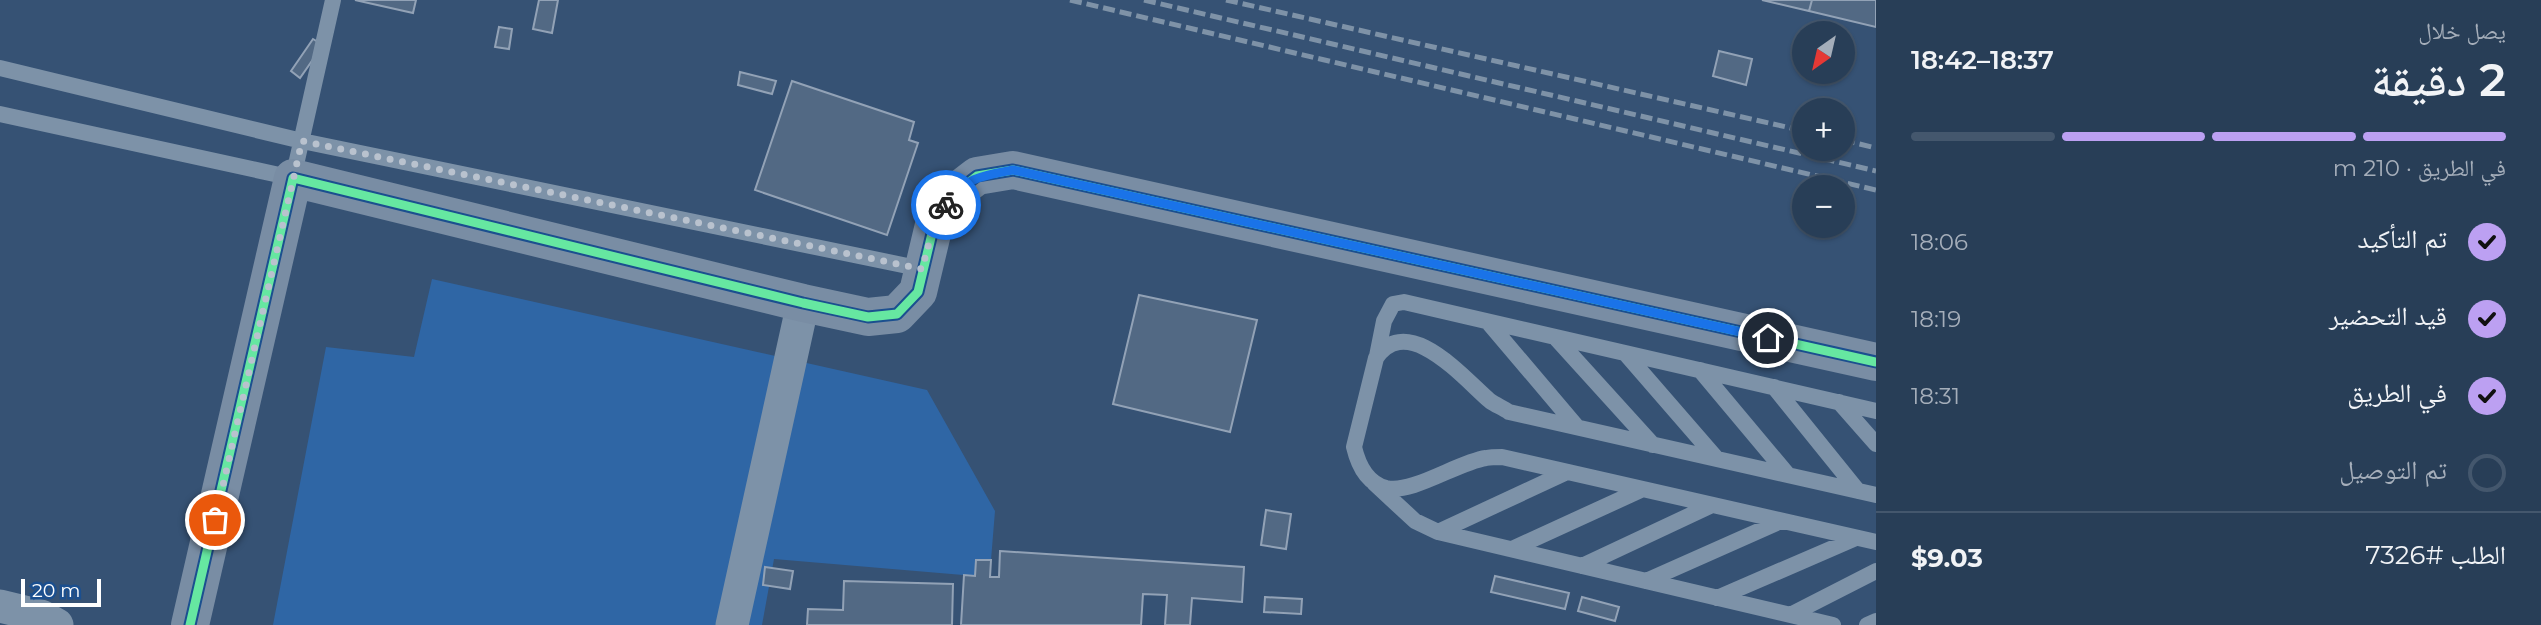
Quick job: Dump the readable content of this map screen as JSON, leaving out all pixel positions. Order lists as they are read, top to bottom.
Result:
{
  "scale_bar": "20 m",
  "north": "bottom left",
  "page": {
    "heading": ["2 دقيقة", "يصل خلال", "18:37–18:42"],
    "panel": ["الطلب #7326", "$9.03"],
    "map_buttons": ["+", "−"],
    "bar": "في الطريق · 210 m",
    "list": [
      ["تم التأكيد", "18:06"],
      ["قيد التحضير", "18:19"],
      ["في الطريق", "18:31"],
      "تم التوصيل"
    ],
    "scale": "20 m"
  }
}
